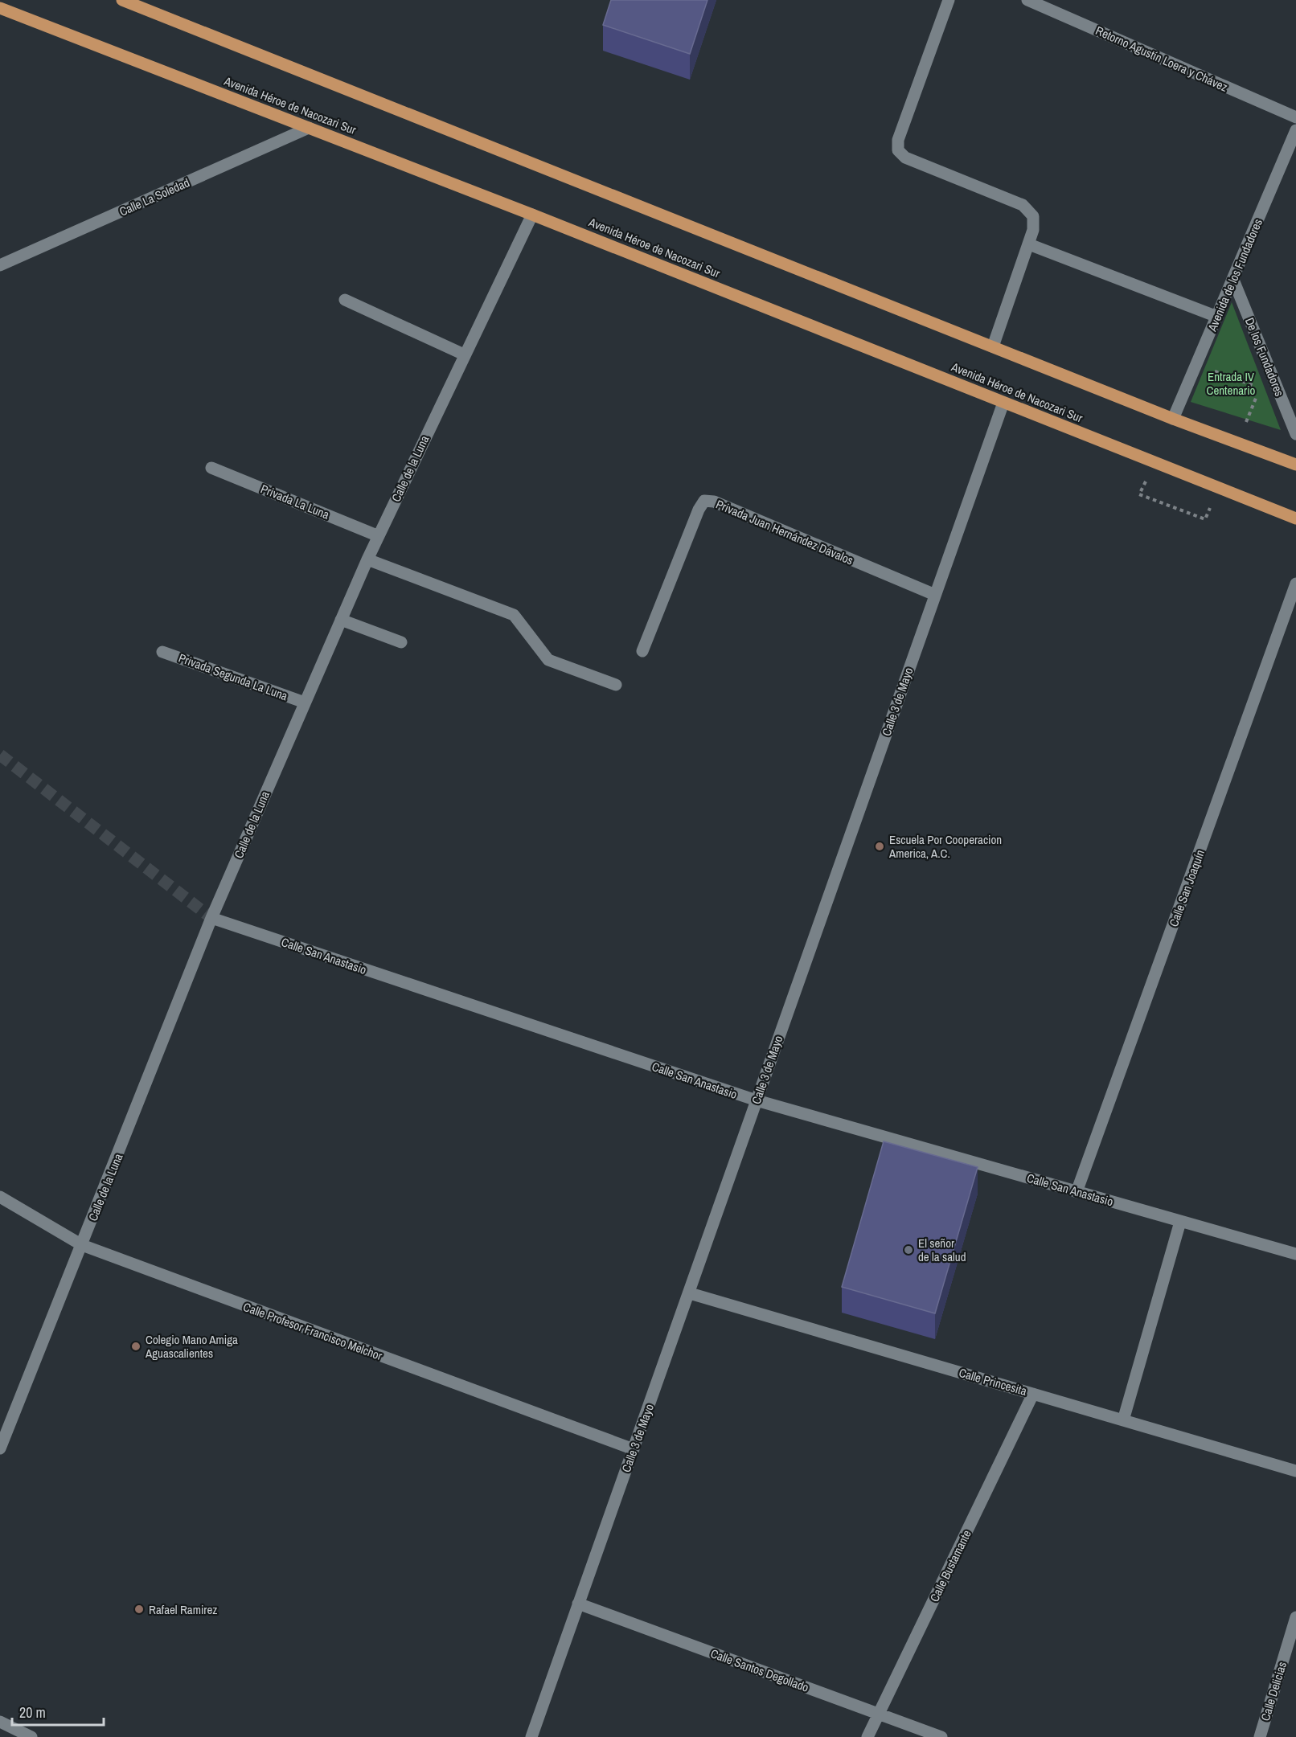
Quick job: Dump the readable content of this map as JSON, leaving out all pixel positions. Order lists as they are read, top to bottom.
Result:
{
  "streets": {
    "main road": ["Avenida Héroe de Nacozari Sur"],
    "street": [
      "Retorno Agustín Loera y Chávez",
      "Calle La Soledad",
      "Avenida de los Fundadores",
      "De los Fundadores",
      "Calle de la Luna",
      "Privada La Luna",
      "Privada Juan Hernández Dávalos",
      "Privada Segunda La Luna",
      "Calle 3 de Mayo",
      "Calle San Joaquín",
      "Calle San Anastasio",
      "Calle Profesor Francisco Melchor",
      "Calle Princesita",
      "Calle Bustamante",
      "Calle Santos Degollado",
      "Calle Delicias"
    ]
  },
  "crossings": [
    ["Avenida Héroe de Nacozari Sur", "Calle La Soledad"],
    ["Avenida Héroe de Nacozari Sur", "Calle de la Luna"],
    ["Avenida Héroe de Nacozari Sur", "Calle 3 de Mayo"],
    ["Avenida de los Fundadores", "De los Fundadores"],
    ["Calle de la Luna", "Privada La Luna"],
    ["Calle de la Luna", "Privada Segunda La Luna"],
    ["Calle de la Luna", "Calle San Anastasio"],
    ["Calle de la Luna", "Calle Profesor Francisco Melchor"],
    ["Privada Juan Hernández Dávalos", "Calle 3 de Mayo"],
    ["Calle 3 de Mayo", "Calle San Anastasio"],
    ["Calle 3 de Mayo", "Calle Profesor Francisco Melchor"],
    ["Calle 3 de Mayo", "Calle Princesita"],
    ["Calle 3 de Mayo", "Calle Santos Degollado"],
    ["Calle San Joaquín", "Calle San Anastasio"],
    ["Calle Princesita", "Calle Bustamante"],
    ["Calle Bustamante", "Calle Santos Degollado"]
  ],
  "parks": ["Entrada IV Centenario"],
  "places": [
    "Escuela Por Cooperacion America, A.C.",
    "El señor de la salud",
    "Colegio Mano Amiga Aguascalientes",
    "Rafael Ramirez"
  ],
  "scale_bar": "20 m"
}
